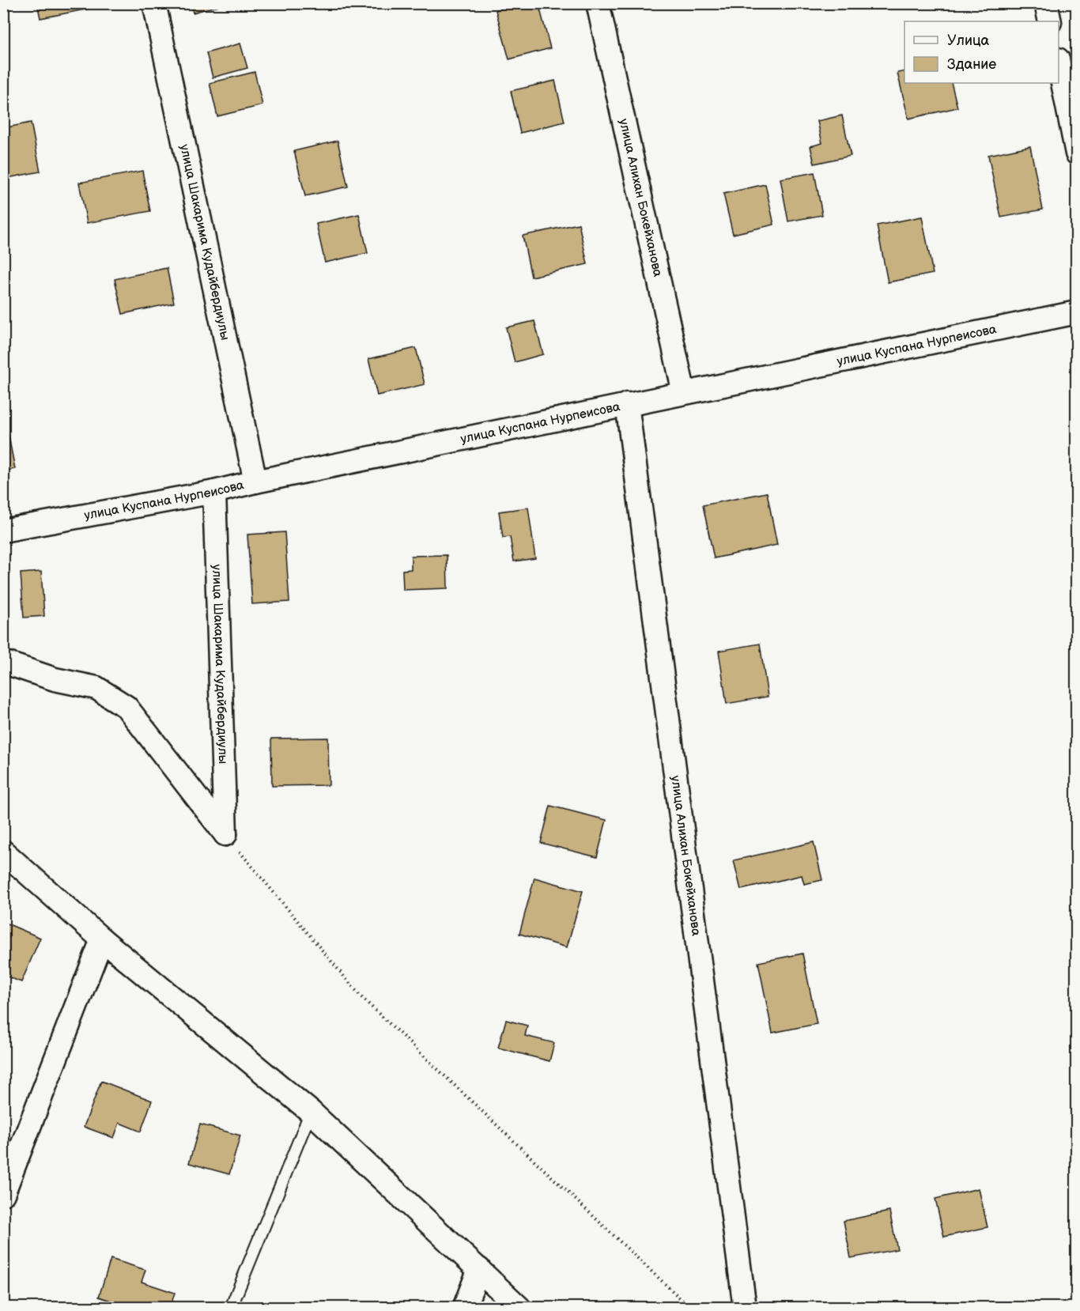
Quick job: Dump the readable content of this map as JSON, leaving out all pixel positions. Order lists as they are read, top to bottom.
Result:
{
  "streets": {
    "street": ["улица Алихан Бокейханова", "улица Шакарима Кудайбердиулы", "улица Куспана Нурпеисова"]
  },
  "crossings": [
    ["улица Алихан Бокейханова", "улица Куспана Нурпеисова"],
    ["улица Шакарима Кудайбердиулы", "улица Куспана Нурпеисова"]
  ],
  "legend": ["Улица", "Здание"]
}
